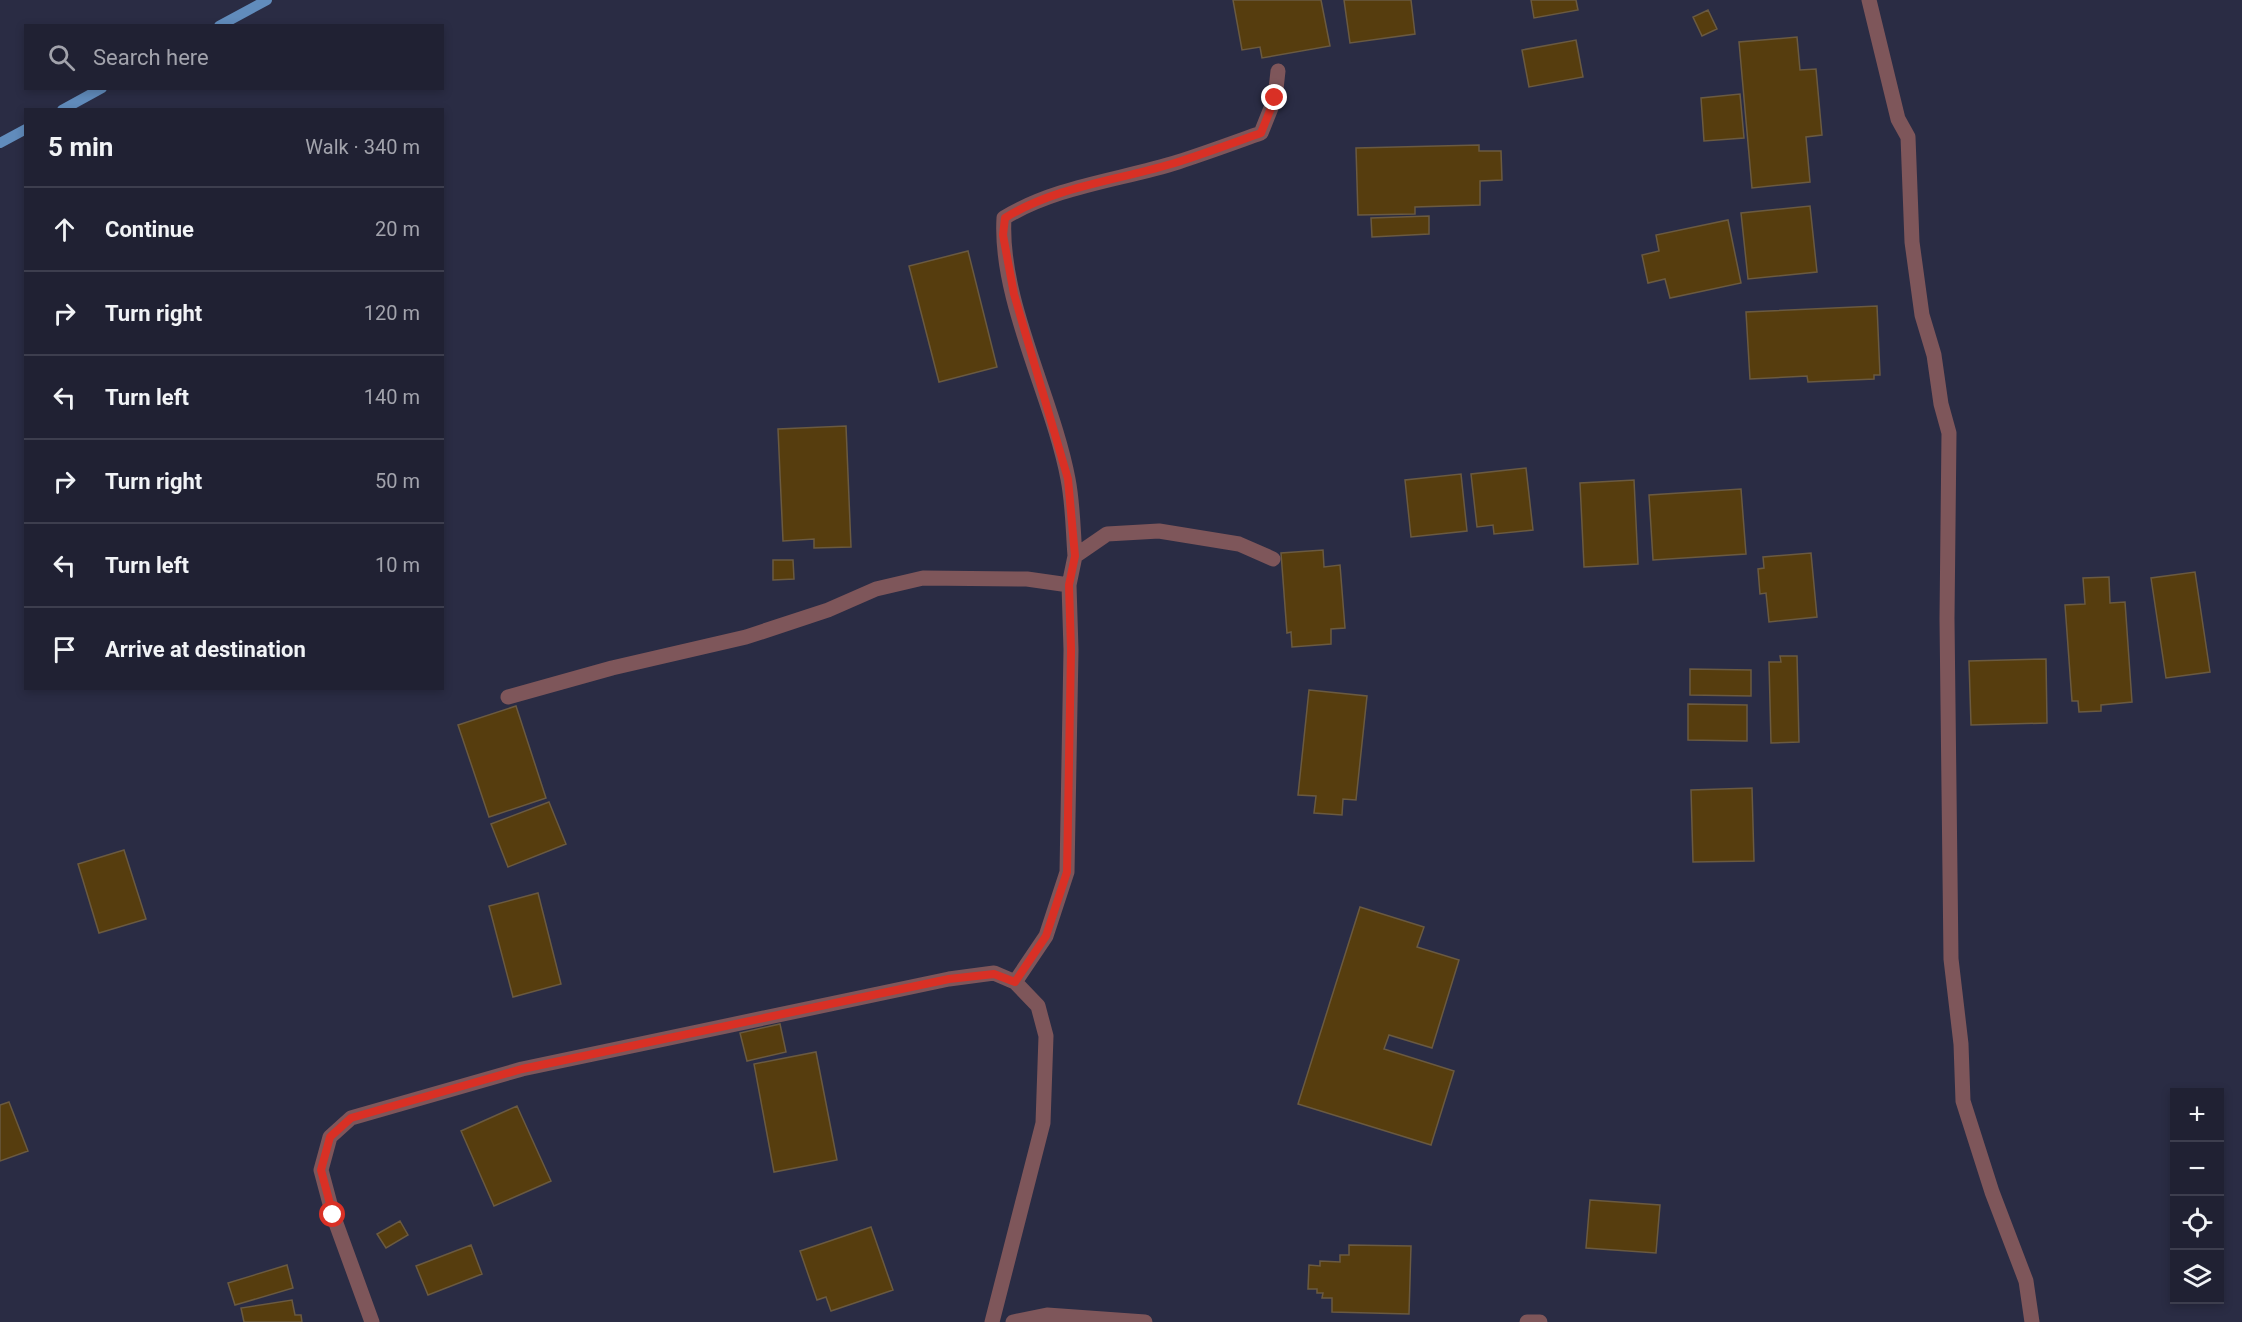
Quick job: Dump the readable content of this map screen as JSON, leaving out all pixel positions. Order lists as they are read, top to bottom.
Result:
{
  "page": {
    "search": "Search here",
    "heading": ["5 min", "Walk · 340 m"],
    "list": [
      ["Continue", "20 m"],
      ["Turn right", "120 m"],
      ["Turn left", "140 m"],
      ["Turn right", "50 m"],
      ["Turn left", "10 m"],
      "Arrive at destination"
    ],
    "map_buttons": ["+", "−"]
  }
}
